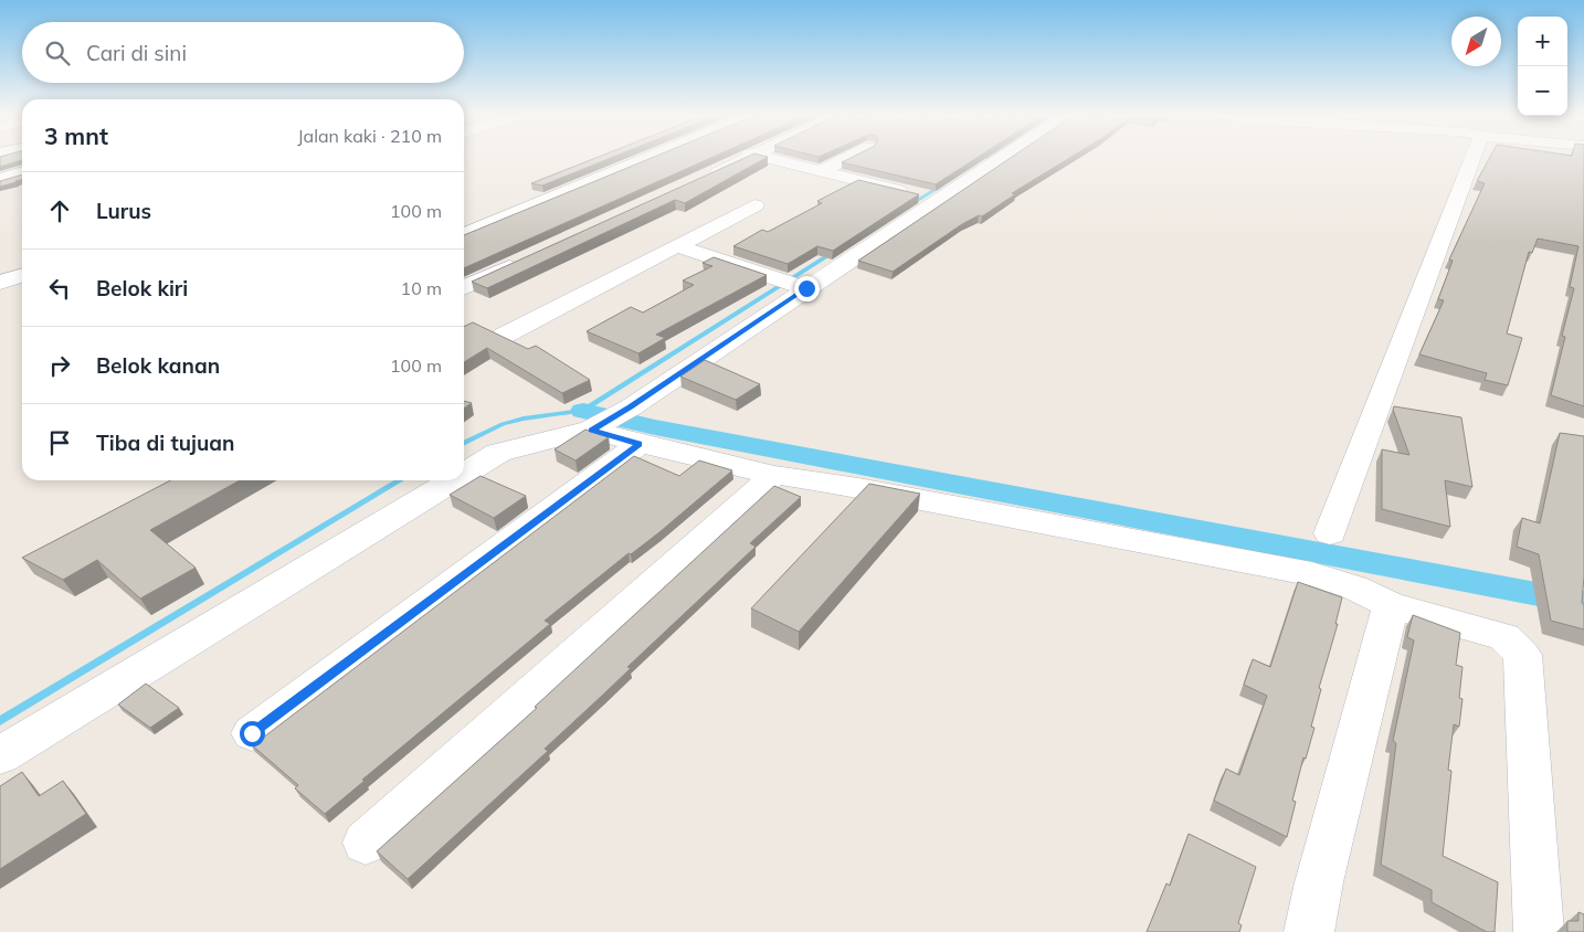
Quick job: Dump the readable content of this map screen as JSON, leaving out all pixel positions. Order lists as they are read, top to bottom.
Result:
{
  "north": "bottom left",
  "page": {
    "map_buttons": ["+", "−"],
    "search": "Cari di sini",
    "heading": ["3 mnt", "Jalan kaki · 210 m"],
    "list": [
      ["Lurus", "100 m"],
      ["Belok kiri", "10 m"],
      ["Belok kanan", "100 m"],
      "Tiba di tujuan"
    ]
  }
}
